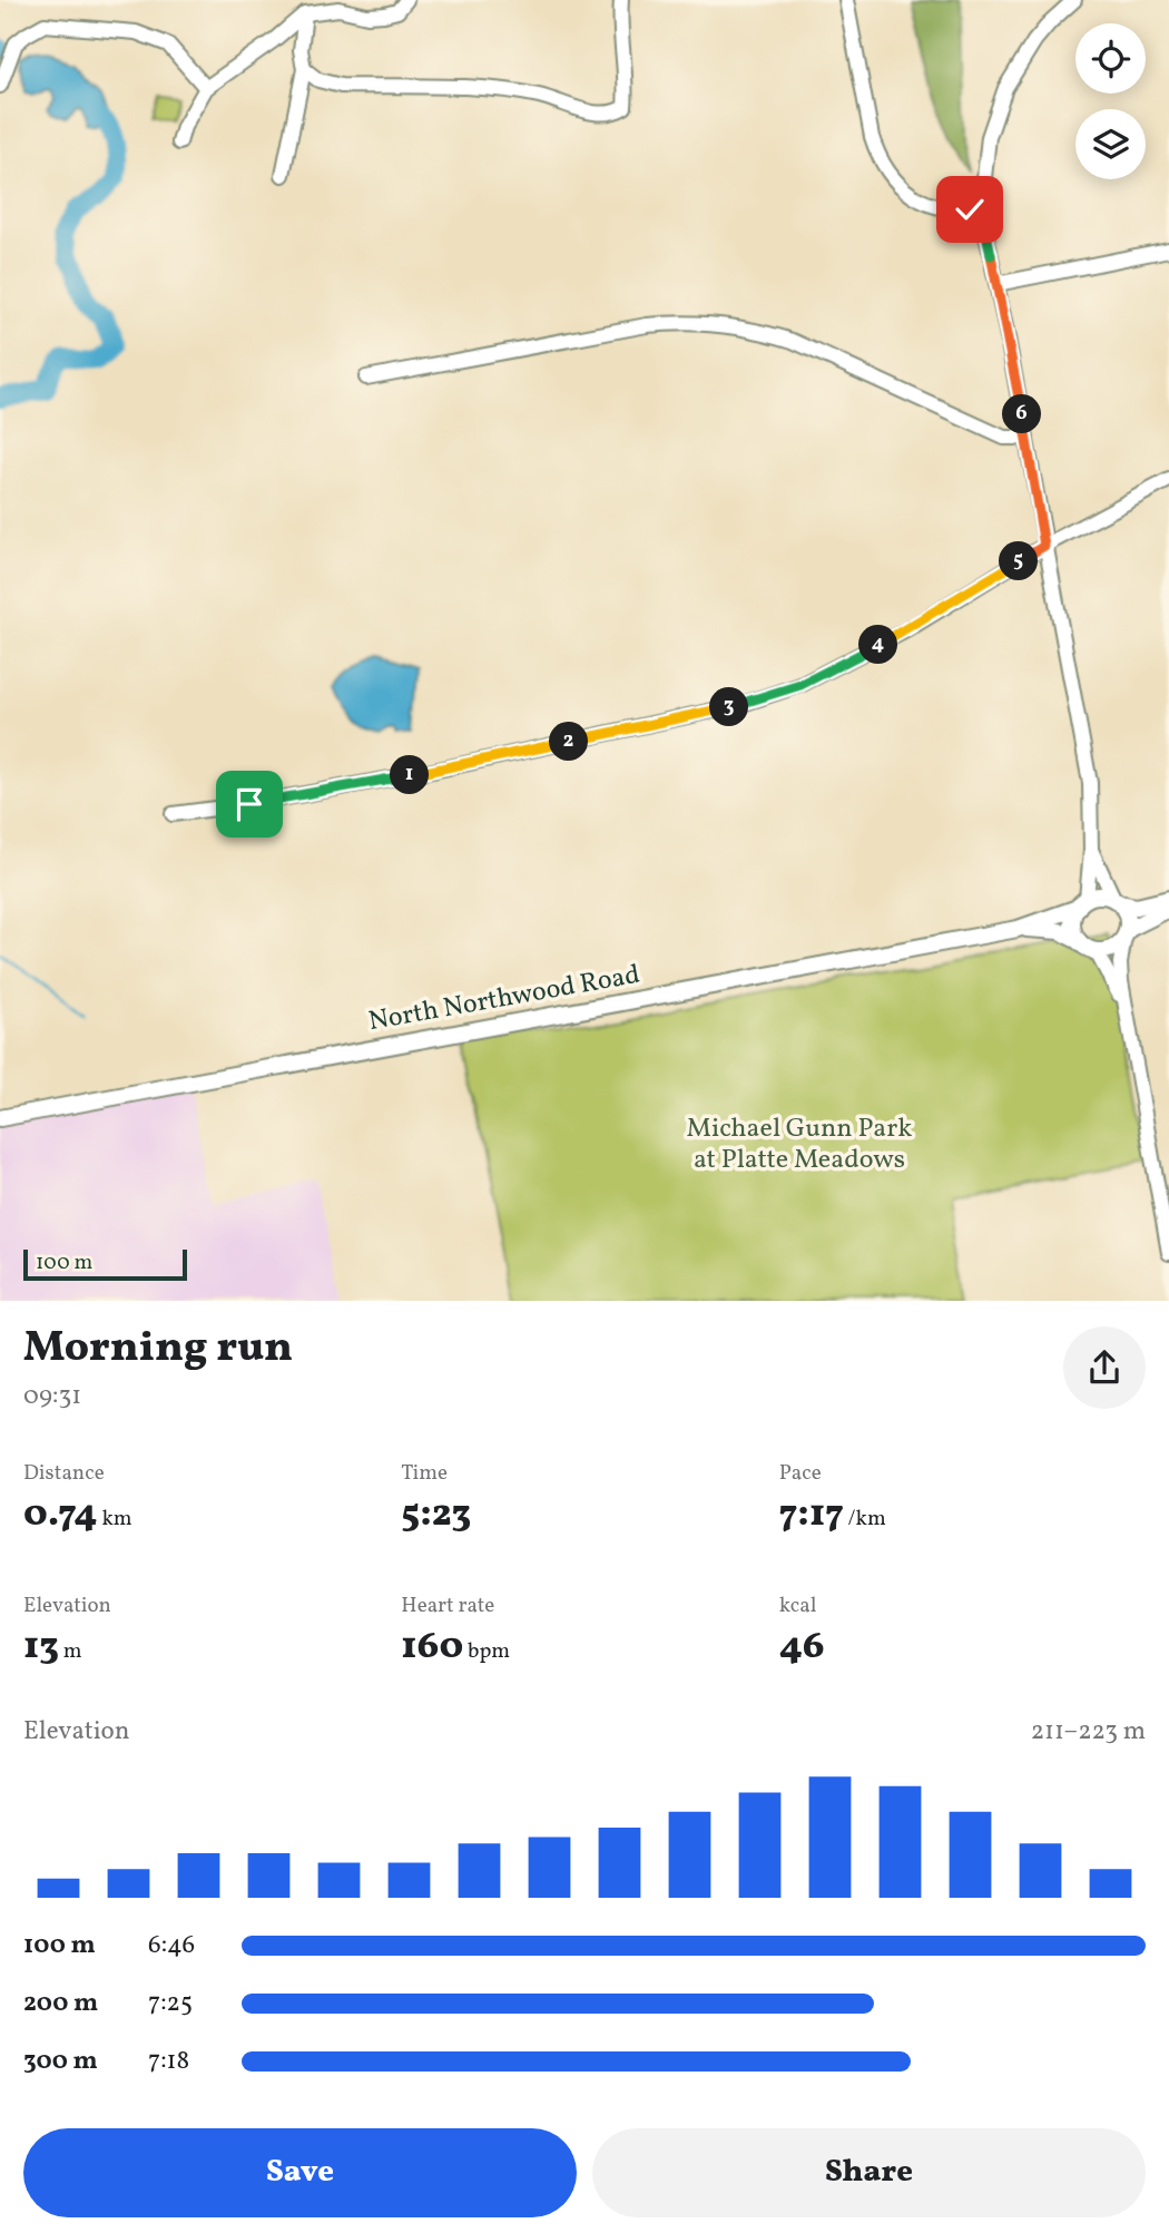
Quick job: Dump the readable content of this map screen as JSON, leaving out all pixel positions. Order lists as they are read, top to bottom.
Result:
{
  "streets": {
    "street": ["North Northwood Road"]
  },
  "parks": ["Michael Gunn Park at Platte Meadows"],
  "scale_bar": "100 m",
  "page": {
    "pins": [
      "6",
      "5",
      "4",
      "3",
      "2",
      "1"
    ],
    "scale": "100 m",
    "heading": ["Morning run", "09:31"],
    "stats": [
      ["Distance", "0.74 km"],
      ["Time", "5:23"],
      ["Pace", "7:17 /km"],
      ["Elevation", "13 m"],
      ["Heart rate", "160 bpm"],
      ["kcal", "46"]
    ],
    "chart": ["Elevation", "211–223 m"],
    "list": [
      {
        "name": "100 m",
        "note": "6:46"
      },
      {
        "name": "200 m",
        "note": "7:25"
      },
      {
        "name": "300 m",
        "note": "7:18"
      }
    ],
    "buttons": ["Save", "Share"]
  }
}
